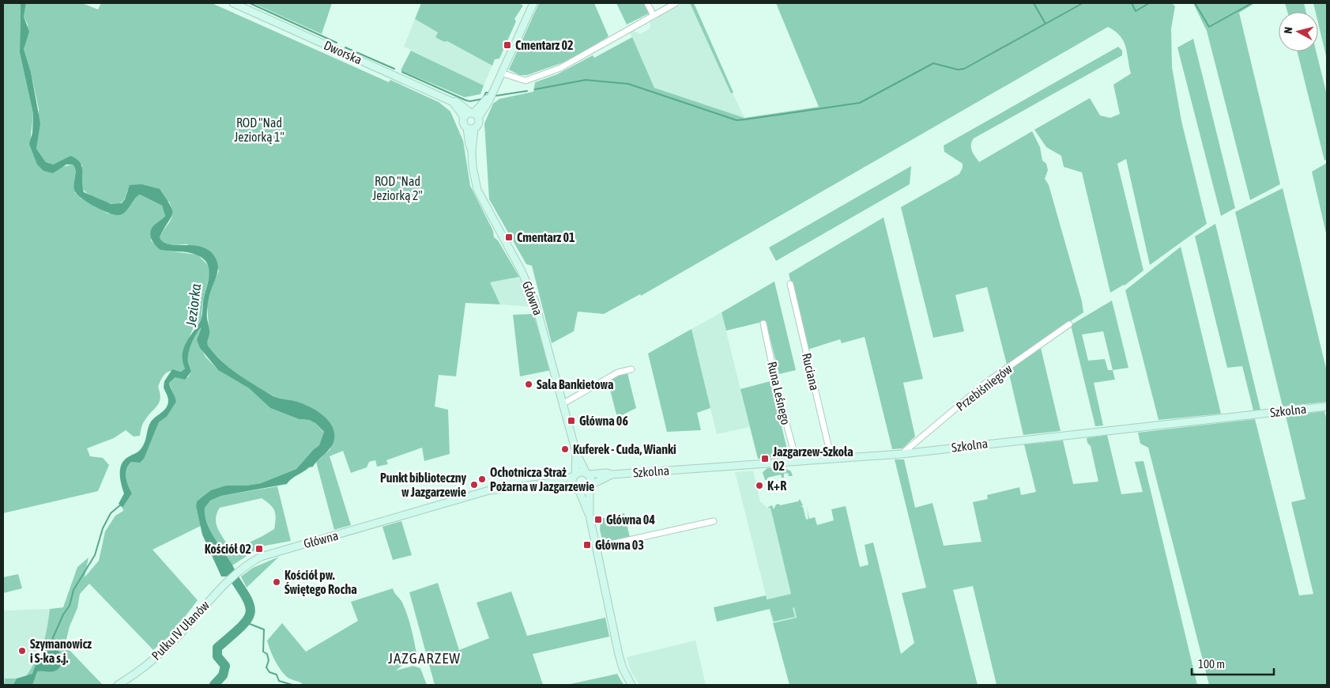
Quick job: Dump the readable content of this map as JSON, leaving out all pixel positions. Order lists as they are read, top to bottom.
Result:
{
  "streets": {
    "street": [
      "Dworska",
      "Główna",
      "Ruciana",
      "Przebiśniegów",
      "Runa Leśnego",
      "Szkolna",
      "Pułku IV Ułanów"
    ]
  },
  "crossings": [
    ["Główna", "Szkolna"],
    ["Główna", "Pułku IV Ułanów"],
    ["Ruciana", "Szkolna"],
    ["Przebiśniegów", "Szkolna"],
    ["Runa Leśnego", "Szkolna"]
  ],
  "districts": ["JAZGARZEW"],
  "water": ["Jeziorka"],
  "parks": ["ROD \"Nad Jeziorką 1\"", "ROD \"Nad Jeziorką 2\""],
  "places": {
    "transit": [
      "Cmentarz 02",
      "Cmentarz 01",
      "Główna 06",
      "Jazgarzew-Szkoła 02",
      "Główna 04",
      "Główna 03",
      "Kościół 02"
    ],
    "other": [
      "Sala Bankietowa",
      "Kuferek - Cuda, Wianki",
      "Ochotnicza Straż Pożarna w Jazgarzewie",
      "Punkt biblioteczny w Jazgarzewie",
      "K+R",
      "Kościół pw. Świętego Rocha",
      "Szymanowicz i S-ka s.j."
    ]
  },
  "scale_bar": "100 m",
  "north": "left"
}
